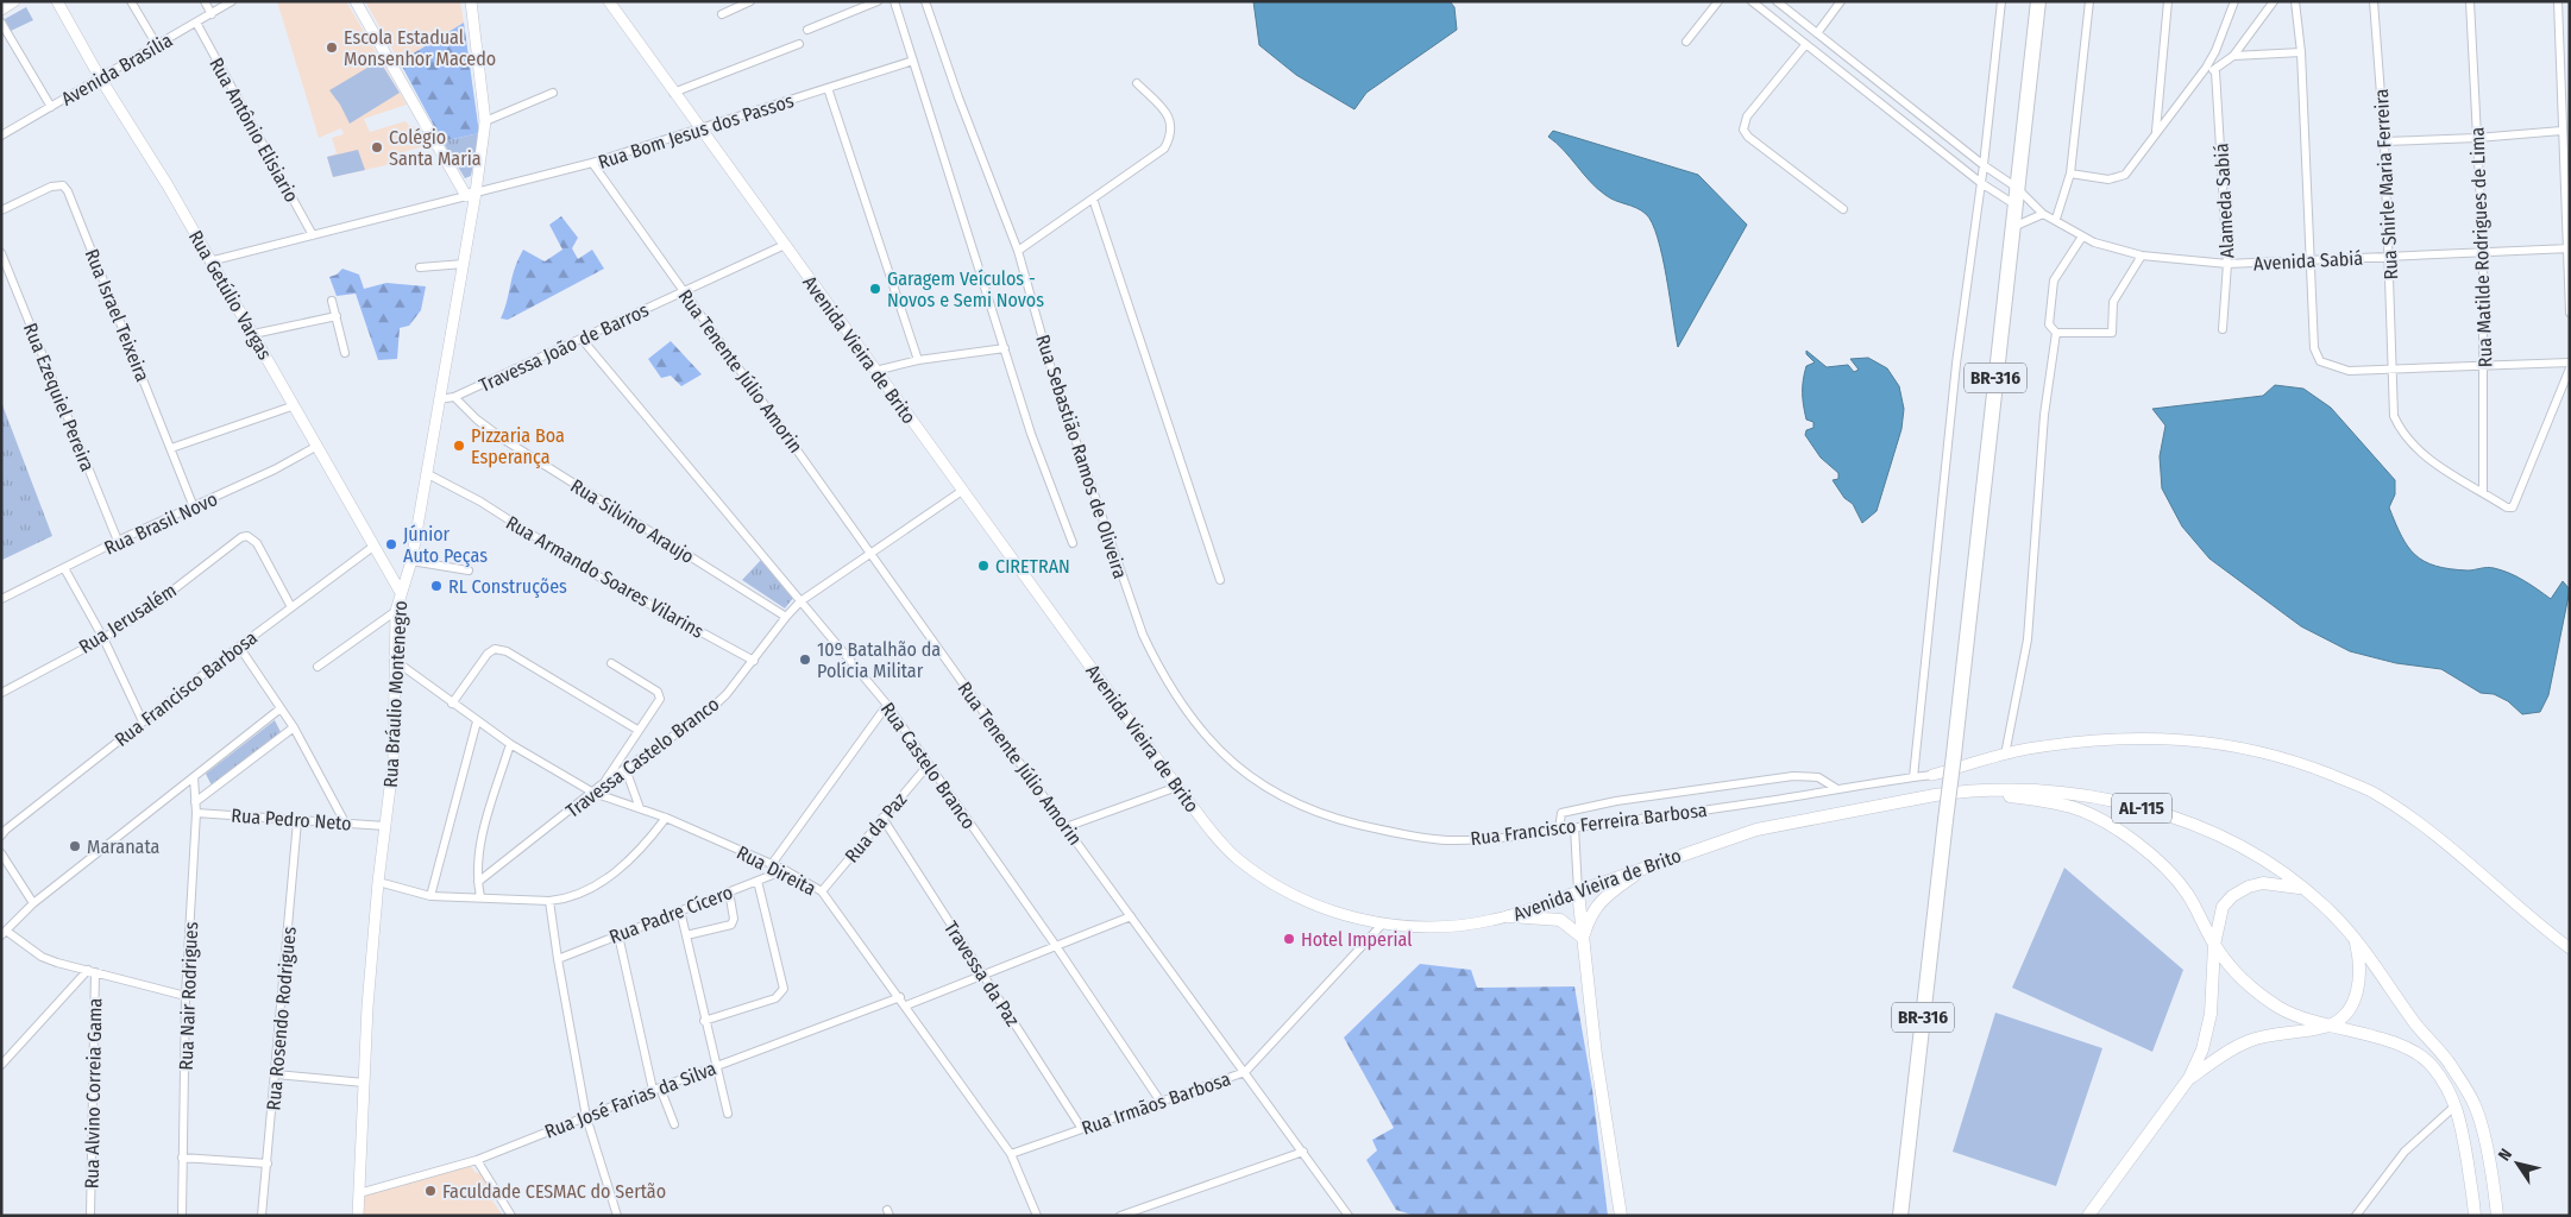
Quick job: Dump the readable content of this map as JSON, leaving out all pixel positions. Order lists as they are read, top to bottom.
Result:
{
  "streets": {
    "highway": ["BR-316"],
    "main road": ["Avenida Vieira de Brito", "AL-115"],
    "street": [
      "Avenida Brasília",
      "Rua Antônio Elisiario",
      "Rua Bom Jesus dos Passos",
      "Rua Shirle Maria Ferreira",
      "Alameda Sabiá",
      "Rua Matilde Rodrigues de Lima",
      "Avenida Sabiá",
      "Rua Getúlio Vargas",
      "Rua Israel Teixeira",
      "Travessa João de Barros",
      "Rua Tenente Júlio Amorin",
      "Rua Ezequiel Pereira",
      "Rua Sebastião Ramos de Oliveira",
      "Rua Silvino Araujo",
      "Rua Brasil Novo",
      "Rua Armando Soares Vilarins",
      "Rua Jerusalém",
      "Rua Francisco Barbosa",
      "Rua Bráulio Montenegro",
      "Travessa Castelo Branco",
      "Rua Castelo Branco",
      "Rua Pedro Neto",
      "Rua Francisco Ferreira Barbosa",
      "Rua da Paz",
      "Rua Direita",
      "Rua Padre Cícero",
      "Travessa da Paz",
      "Rua Nair Rodrigues",
      "Rua Rosendo Rodrigues",
      "Rua Alvino Correia Gama",
      "Rua José Farias da Silva",
      "Rua Irmãos Barbosa"
    ]
  },
  "crossings": [
    ["Avenida Brasília", "Rua Antônio Elisiario"],
    ["Avenida Brasília", "Rua Getúlio Vargas"],
    ["Rua Antônio Elisiario", "Rua Bom Jesus dos Passos"],
    ["Rua Bom Jesus dos Passos", "Rua Getúlio Vargas"],
    ["Rua Bom Jesus dos Passos", "Avenida Vieira de Brito"],
    ["Rua Bom Jesus dos Passos", "Rua Tenente Júlio Amorin"],
    ["Rua Bom Jesus dos Passos", "Rua Sebastião Ramos de Oliveira"],
    ["Rua Bom Jesus dos Passos", "Rua Bráulio Montenegro"],
    ["Rua Shirle Maria Ferreira", "Rua Matilde Rodrigues de Lima"],
    ["Rua Shirle Maria Ferreira", "Avenida Sabiá"],
    ["Alameda Sabiá", "Avenida Sabiá"],
    ["Rua Matilde Rodrigues de Lima", "Avenida Sabiá"],
    ["Rua Getúlio Vargas", "Rua Brasil Novo"],
    ["Rua Getúlio Vargas", "Rua Francisco Barbosa"],
    ["Rua Getúlio Vargas", "Rua Bráulio Montenegro"],
    ["Rua Israel Teixeira", "Rua Brasil Novo"],
    ["Travessa João de Barros", "Avenida Vieira de Brito"],
    ["Travessa João de Barros", "Rua Tenente Júlio Amorin"],
    ["Travessa João de Barros", "Rua Silvino Araujo"],
    ["Travessa João de Barros", "Rua Bráulio Montenegro"],
    ["Travessa João de Barros", "Rua Castelo Branco"],
    ["Avenida Vieira de Brito", "Travessa Castelo Branco"],
    ["Avenida Vieira de Brito", "AL-115"],
    ["Avenida Vieira de Brito", "Rua Irmãos Barbosa"],
    ["Rua Tenente Júlio Amorin", "Travessa Castelo Branco"],
    ["Rua Tenente Júlio Amorin", "Rua Irmãos Barbosa"],
    ["Rua Ezequiel Pereira", "Rua Brasil Novo"],
    ["Rua Sebastião Ramos de Oliveira", "Rua Francisco Ferreira Barbosa"],
    ["Rua Silvino Araujo", "Travessa Castelo Branco"],
    ["Rua Armando Soares Vilarins", "Rua Bráulio Montenegro"],
    ["Rua Armando Soares Vilarins", "Travessa Castelo Branco"],
    ["Rua Jerusalém", "Rua Francisco Barbosa"],
    ["Rua Bráulio Montenegro", "Rua Pedro Neto"],
    ["Rua Bráulio Montenegro", "Rua Direita"],
    ["Rua Bráulio Montenegro", "Rua José Farias da Silva"],
    ["Travessa Castelo Branco", "Rua Castelo Branco"],
    ["Travessa Castelo Branco", "Rua Direita"],
    ["Rua Castelo Branco", "Rua da Paz"],
    ["Rua Castelo Branco", "Rua Irmãos Barbosa"],
    ["Rua Pedro Neto", "Rua Nair Rodrigues"],
    ["Rua Pedro Neto", "Rua Rosendo Rodrigues"],
    ["Rua da Paz", "Rua Direita"],
    ["Rua da Paz", "Travessa da Paz"],
    ["Rua Direita", "Rua Padre Cícero"],
    ["Rua Direita", "Rua José Farias da Silva"],
    ["Rua Direita", "Rua Irmãos Barbosa"],
    ["Travessa da Paz", "Rua Irmãos Barbosa"]
  ],
  "places": [
    "Escola Estadual Monsenhor Macedo",
    "Colégio Santa Maria",
    "Garagem Veículos - Novos e Semi Novos",
    "Pizzaria Boa Esperança",
    "Júnior Auto Peças",
    "CIRETRAN",
    "RL Construções",
    "10º Batalhão da Polícia Militar",
    "Maranata",
    "Hotel Imperial",
    "Faculdade CESMAC do Sertão"
  ],
  "north": "top left"
}
